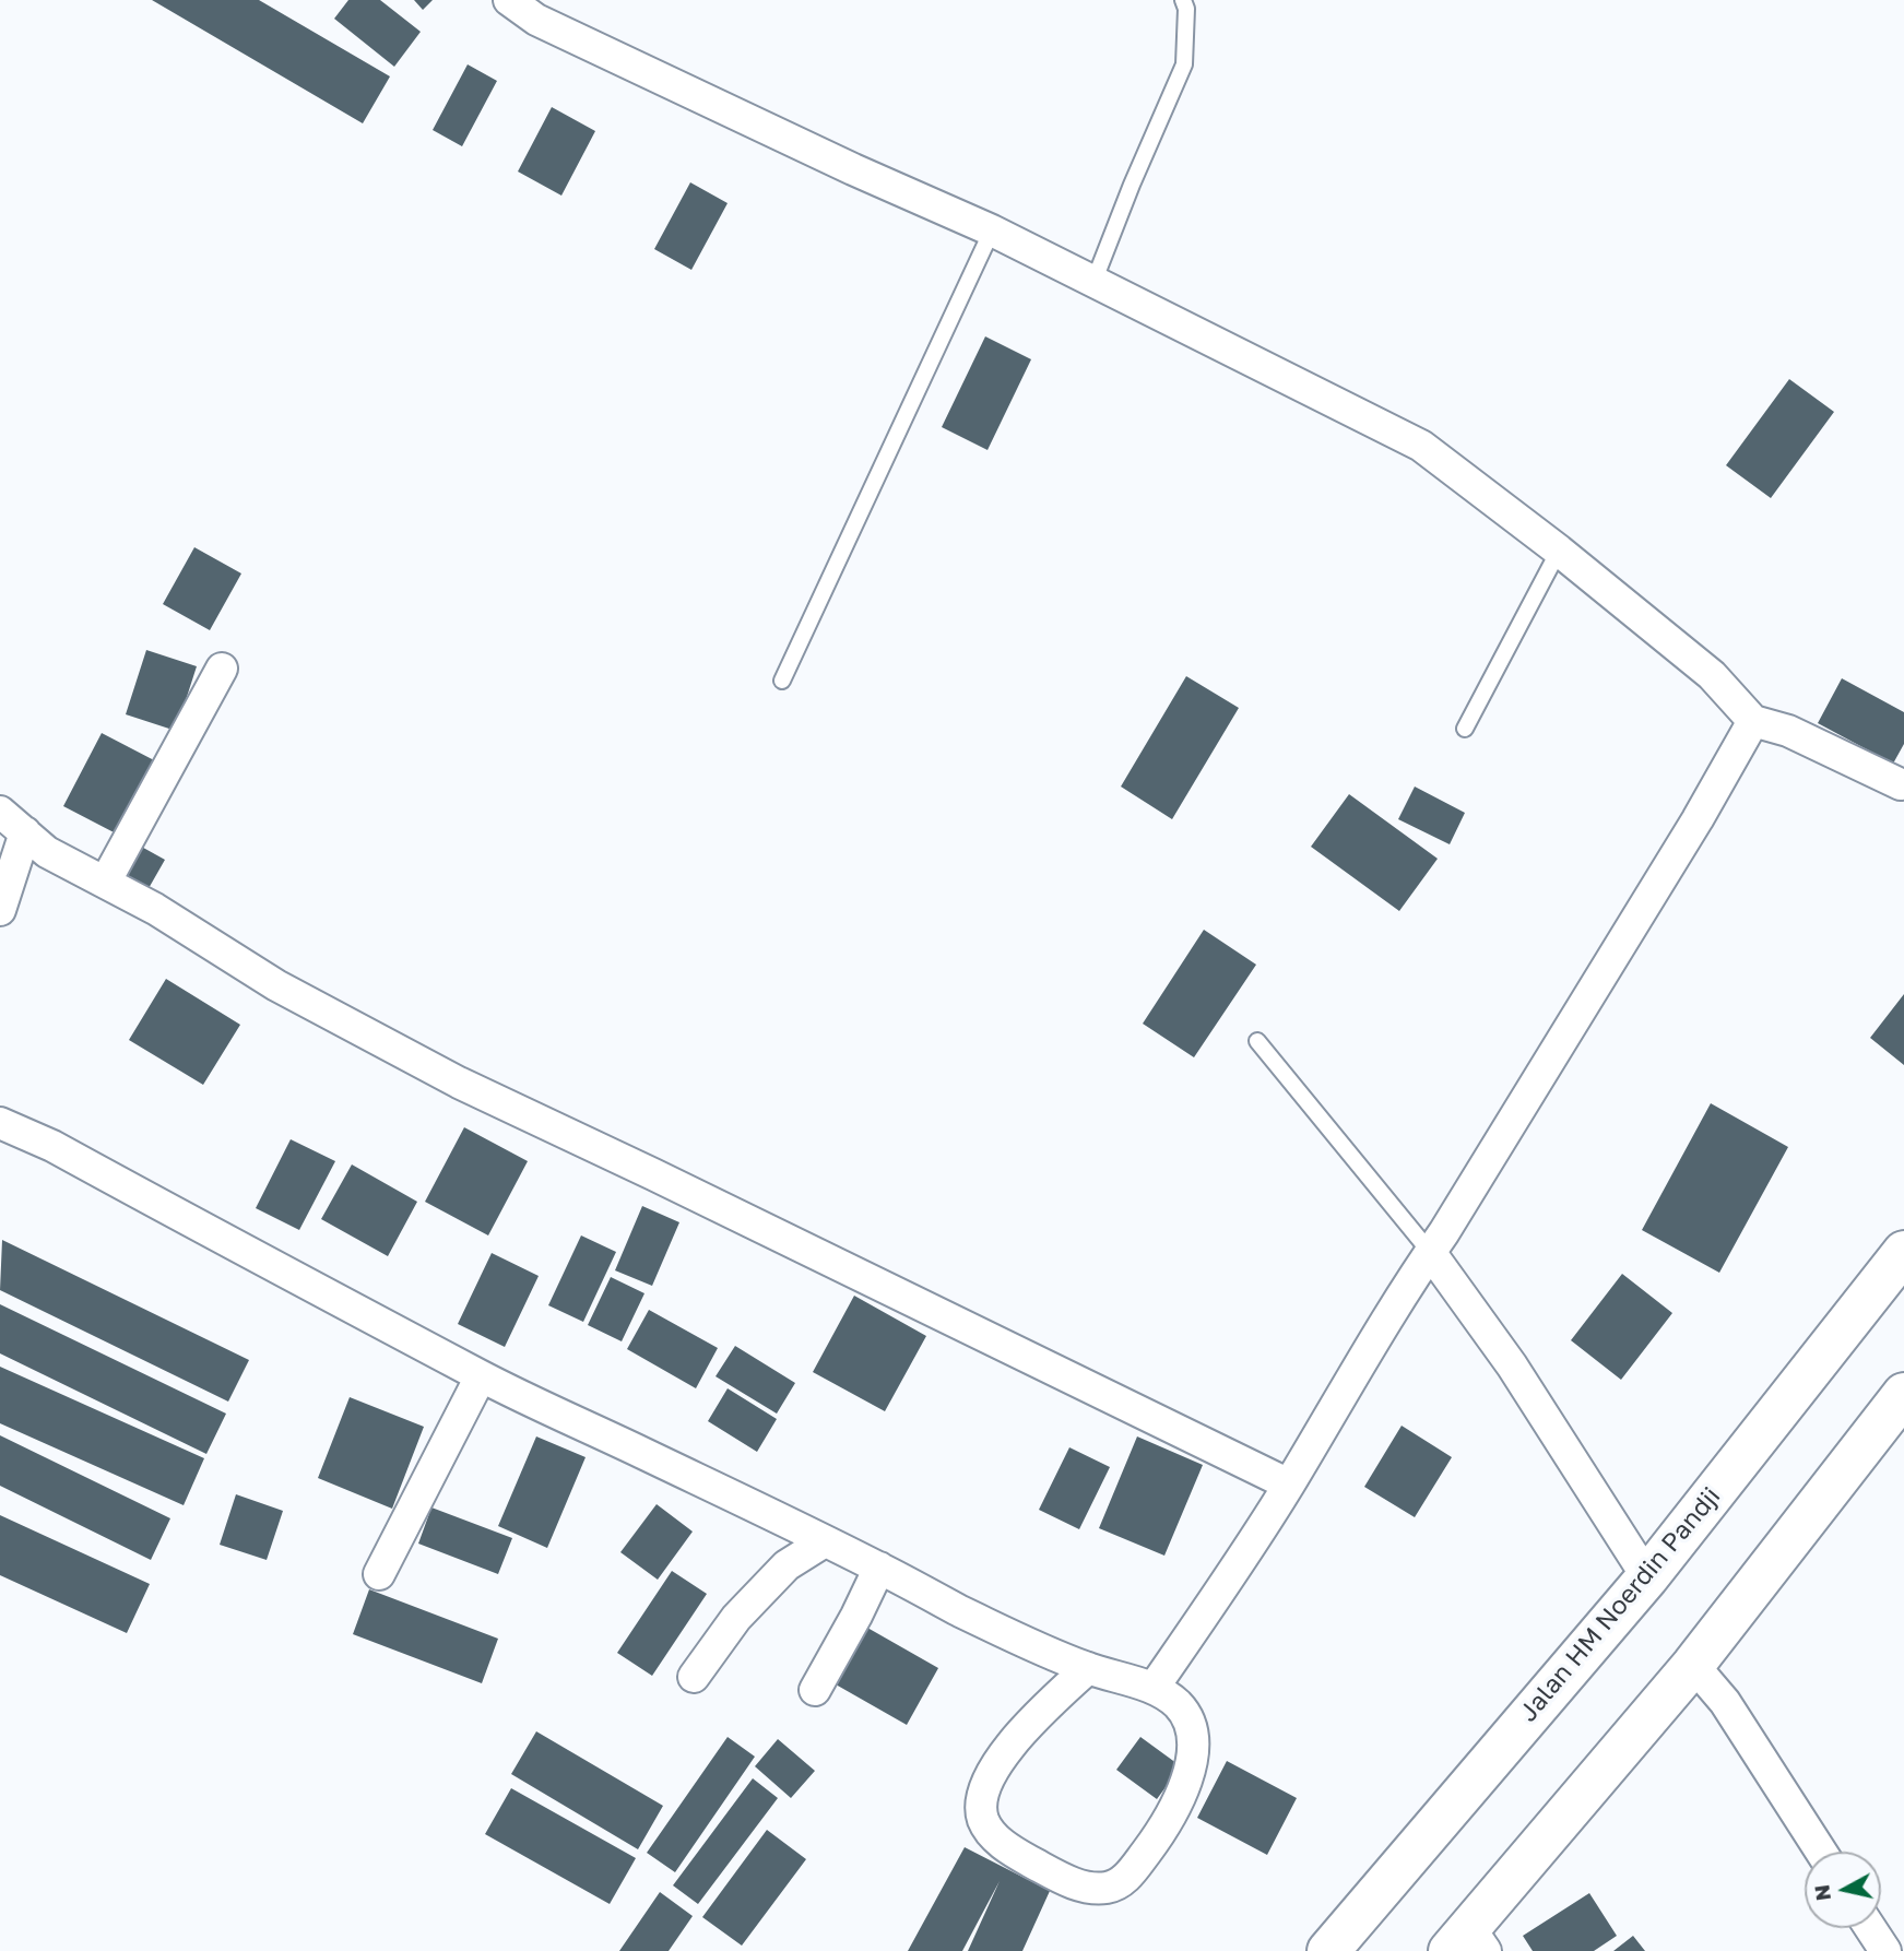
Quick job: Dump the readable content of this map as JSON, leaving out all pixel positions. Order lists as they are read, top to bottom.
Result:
{
  "streets": {
    "main road": ["Jalan HM Noerdin Pandji"]
  },
  "north": "left"
}
